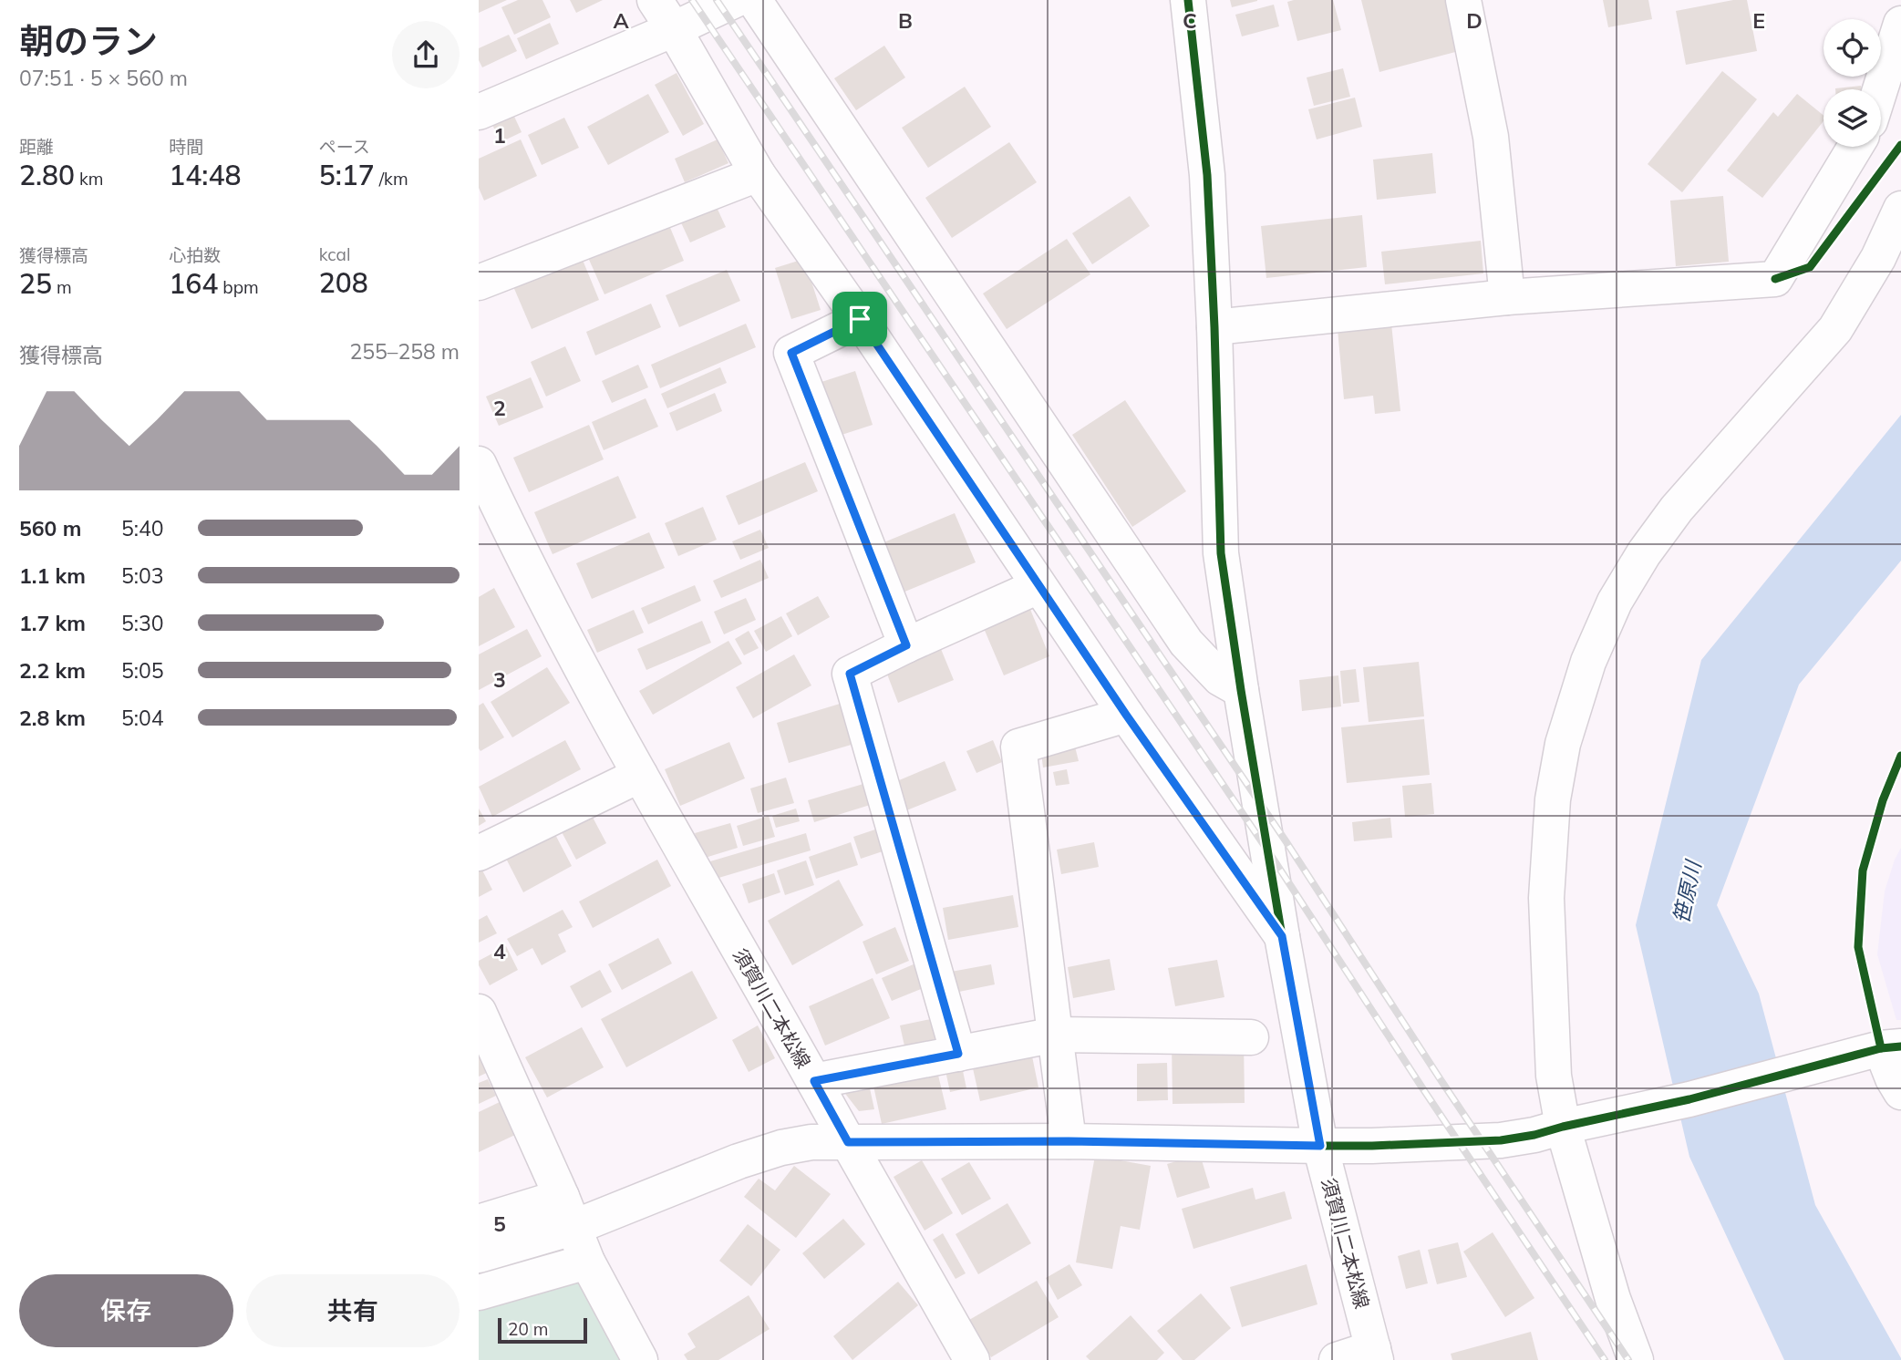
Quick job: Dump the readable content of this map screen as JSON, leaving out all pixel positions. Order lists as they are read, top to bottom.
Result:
{
  "streets": {
    "street": ["須賀川二本松線"]
  },
  "water": ["笹原川"],
  "scale_bar": "20 m",
  "page": {
    "heading": ["朝のラン", "07:51 · 5 × 560 m"],
    "stats": [
      ["距離", "2.80 km"],
      ["時間", "14:48"],
      ["ペース", "5:17 /km"],
      ["獲得標高", "25 m"],
      ["心拍数", "164 bpm"],
      ["kcal", "208"]
    ],
    "chart": ["獲得標高", "255–258 m"],
    "list": [
      {
        "name": "560 m",
        "note": "5:40"
      },
      {
        "name": "1.1 km",
        "note": "5:03"
      },
      {
        "name": "1.7 km",
        "note": "5:30"
      },
      {
        "name": "2.2 km",
        "note": "5:05"
      },
      {
        "name": "2.8 km",
        "note": "5:04"
      }
    ],
    "buttons": ["保存", "共有"],
    "scale": "20 m"
  },
  "grid": {
    "columns": [
      "A",
      "B",
      "C",
      "D",
      "E"
    ],
    "rows": [
      "1",
      "2",
      "3",
      "4",
      "5"
    ]
  }
}
